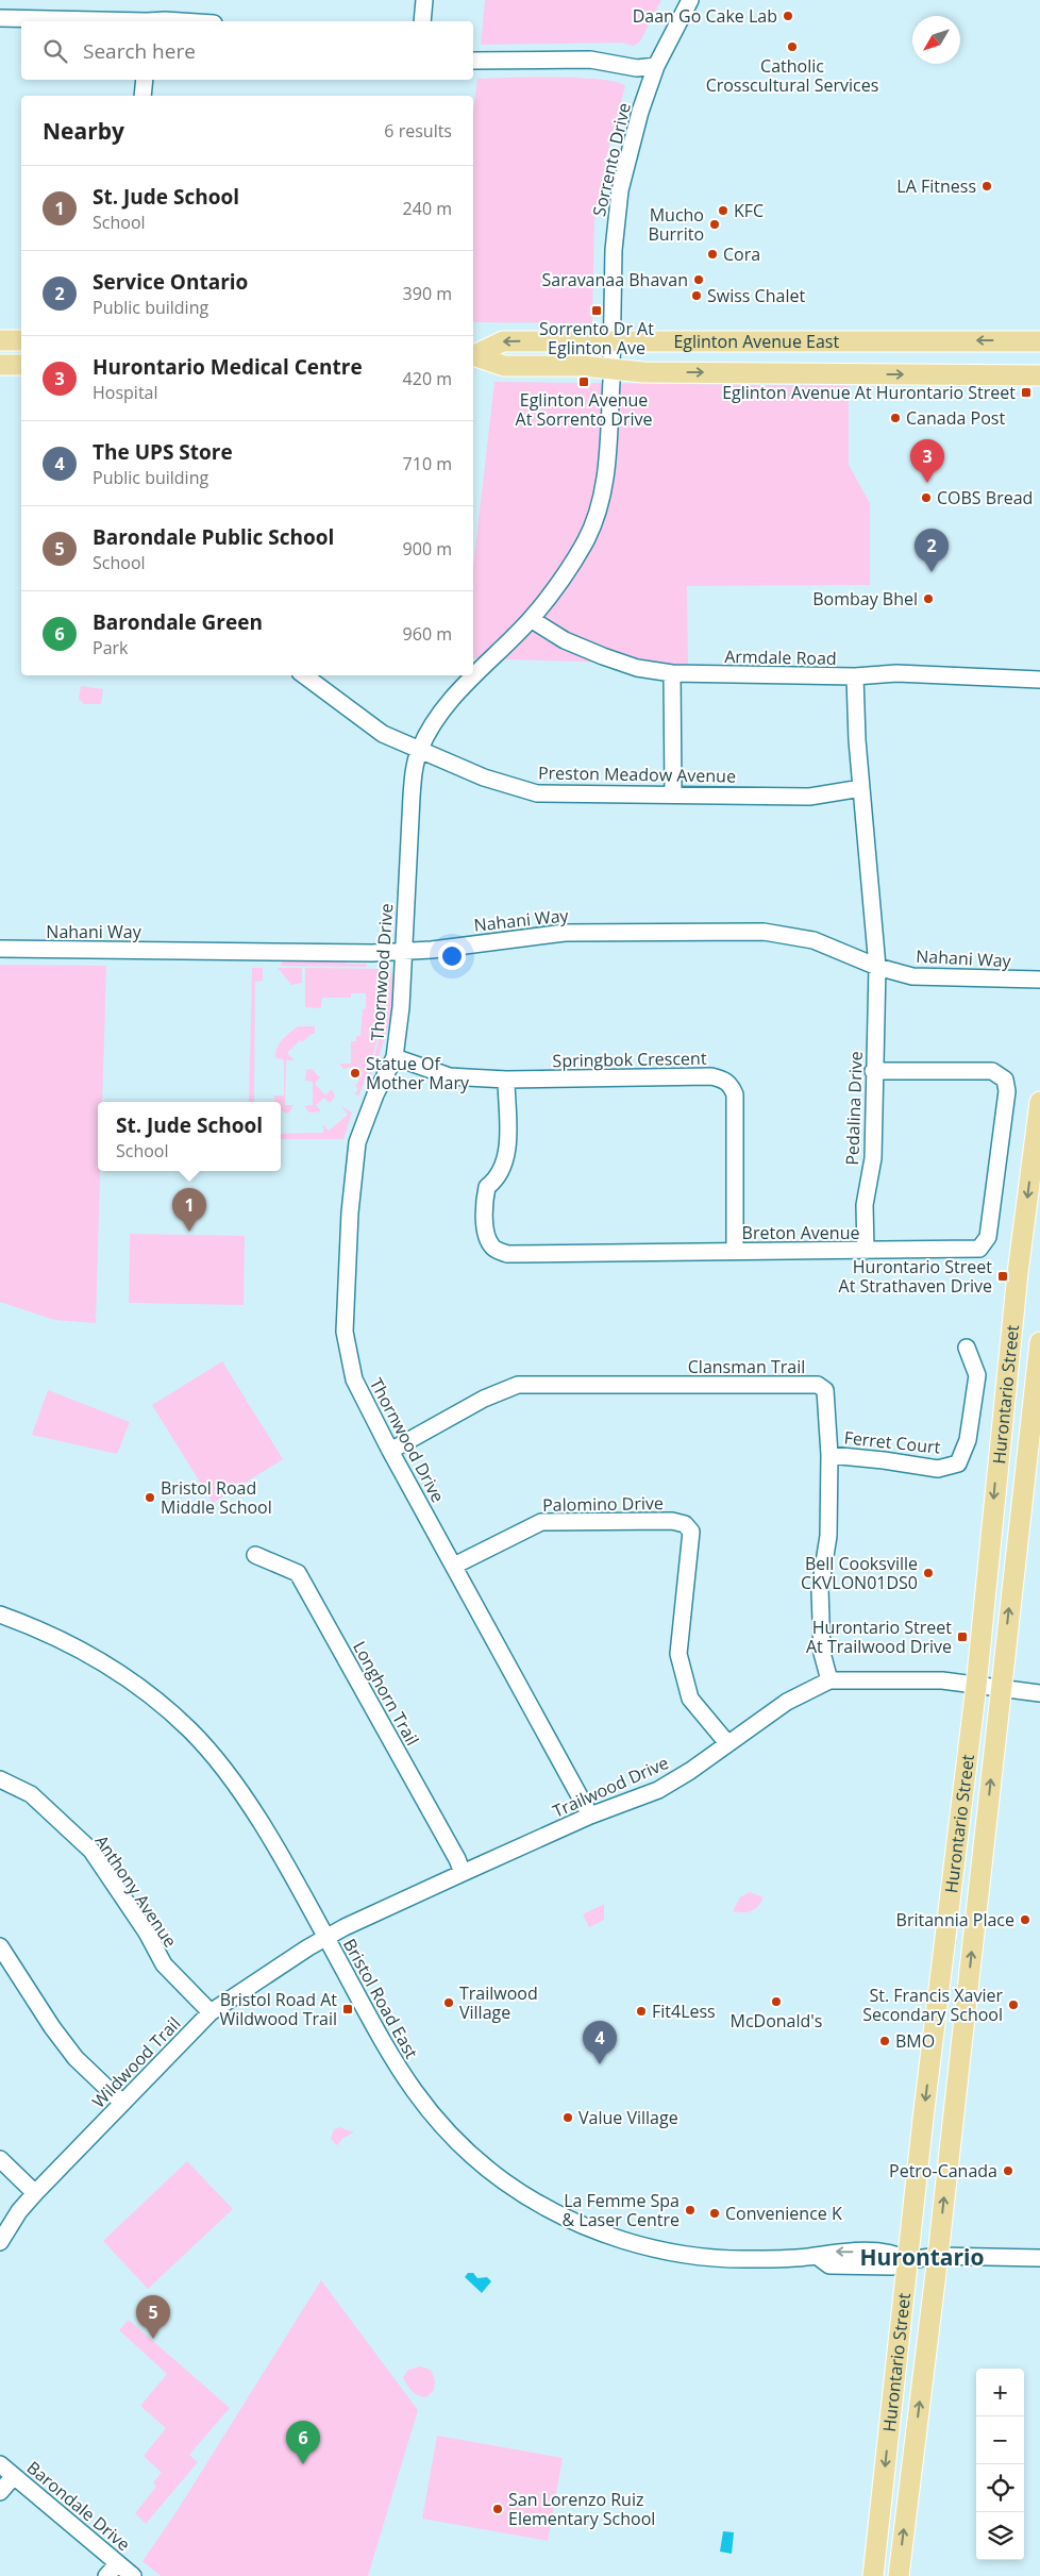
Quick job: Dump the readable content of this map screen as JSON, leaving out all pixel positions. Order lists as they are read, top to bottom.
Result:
{
  "streets": {
    "main road": ["Eglinton Avenue East", "Hurontario Street"],
    "street": [
      "Sorrento Drive",
      "Armdale Road",
      "Preston Meadow Avenue",
      "Nahani Way",
      "Thornwood Drive",
      "Springbok Crescent",
      "Pedalina Drive",
      "Breton Avenue",
      "Clansman Trail",
      "Ferret Court",
      "Palomino Drive",
      "Longhorn Trail",
      "Trailwood Drive",
      "Anthony Avenue",
      "Bristol Road East",
      "Wildwood Trail",
      "Barondale Drive"
    ]
  },
  "crossings": [
    ["Sorrento Drive", "Eglinton Avenue East"],
    ["Sorrento Drive", "Thornwood Drive"],
    ["Eglinton Avenue East", "Thornwood Drive"],
    ["Armdale Road", "Thornwood Drive"],
    ["Armdale Road", "Pedalina Drive"],
    ["Preston Meadow Avenue", "Thornwood Drive"],
    ["Preston Meadow Avenue", "Pedalina Drive"],
    ["Nahani Way", "Thornwood Drive"],
    ["Nahani Way", "Pedalina Drive"],
    ["Thornwood Drive", "Springbok Crescent"],
    ["Thornwood Drive", "Clansman Trail"],
    ["Thornwood Drive", "Palomino Drive"],
    ["Thornwood Drive", "Trailwood Drive"],
    ["Springbok Crescent", "Breton Avenue"],
    ["Pedalina Drive", "Breton Avenue"],
    ["Clansman Trail", "Ferret Court"],
    ["Clansman Trail", "Trailwood Drive"],
    ["Hurontario Street", "Trailwood Drive"],
    ["Hurontario Street", "Bristol Road East"],
    ["Palomino Drive", "Trailwood Drive"],
    ["Longhorn Trail", "Trailwood Drive"],
    ["Trailwood Drive", "Bristol Road East"],
    ["Trailwood Drive", "Wildwood Trail"],
    ["Anthony Avenue", "Wildwood Trail"],
    ["Bristol Road East", "Wildwood Trail"]
  ],
  "districts": ["Hurontario"],
  "places": {
    "other": [
      "Daan Go Cake Lab",
      "Catholic Crosscultural Services",
      "LA Fitness",
      "KFC",
      "Mucho Burrito",
      "Cora",
      "Saravanaa Bhavan",
      "Swiss Chalet",
      "Canada Post",
      "COBS Bread",
      "Bombay Bhel",
      "Statue Of Mother Mary",
      "Bristol Road Middle School",
      "Bell Cooksville CKVLON01DS0",
      "Britannia Place",
      "McDonald's",
      "Trailwood Village",
      "St. Francis Xavier Secondary School",
      "Fit4Less",
      "BMO",
      "Value Village",
      "Petro-Canada",
      "La Femme Spa & Laser Centre",
      "Convenience K",
      "San Lorenzo Ruiz Elementary School"
    ],
    "transit": [
      "Sorrento Dr At Eglinton Ave",
      "Eglinton Avenue At Sorrento Drive",
      "Eglinton Avenue At Hurontario Street",
      "Hurontario Street At Strathaven Drive",
      "Hurontario Street At Trailwood Drive",
      "Bristol Road At Wildwood Trail"
    ]
  },
  "north": "bottom left",
  "page": {
    "search": "Search here",
    "heading": ["Nearby", "6 results"],
    "list": [
      {
        "mark": "1",
        "name": "St. Jude School",
        "note": "School",
        "value": "240 m"
      },
      {
        "mark": "2",
        "name": "Service Ontario",
        "note": "Public building",
        "value": "390 m"
      },
      {
        "mark": "3",
        "name": "Hurontario Medical Centre",
        "note": "Hospital",
        "value": "420 m"
      },
      {
        "mark": "4",
        "name": "The UPS Store",
        "note": "Public building",
        "value": "710 m"
      },
      {
        "mark": "5",
        "name": "Barondale Public School",
        "note": "School",
        "value": "900 m"
      },
      {
        "mark": "6",
        "name": "Barondale Green",
        "note": "Park",
        "value": "960 m"
      }
    ],
    "pins": [
      "3",
      "2",
      "1",
      "4",
      "5",
      "6"
    ],
    "popup": ["St. Jude School", "School"],
    "map_buttons": ["+", "−"]
  }
}
